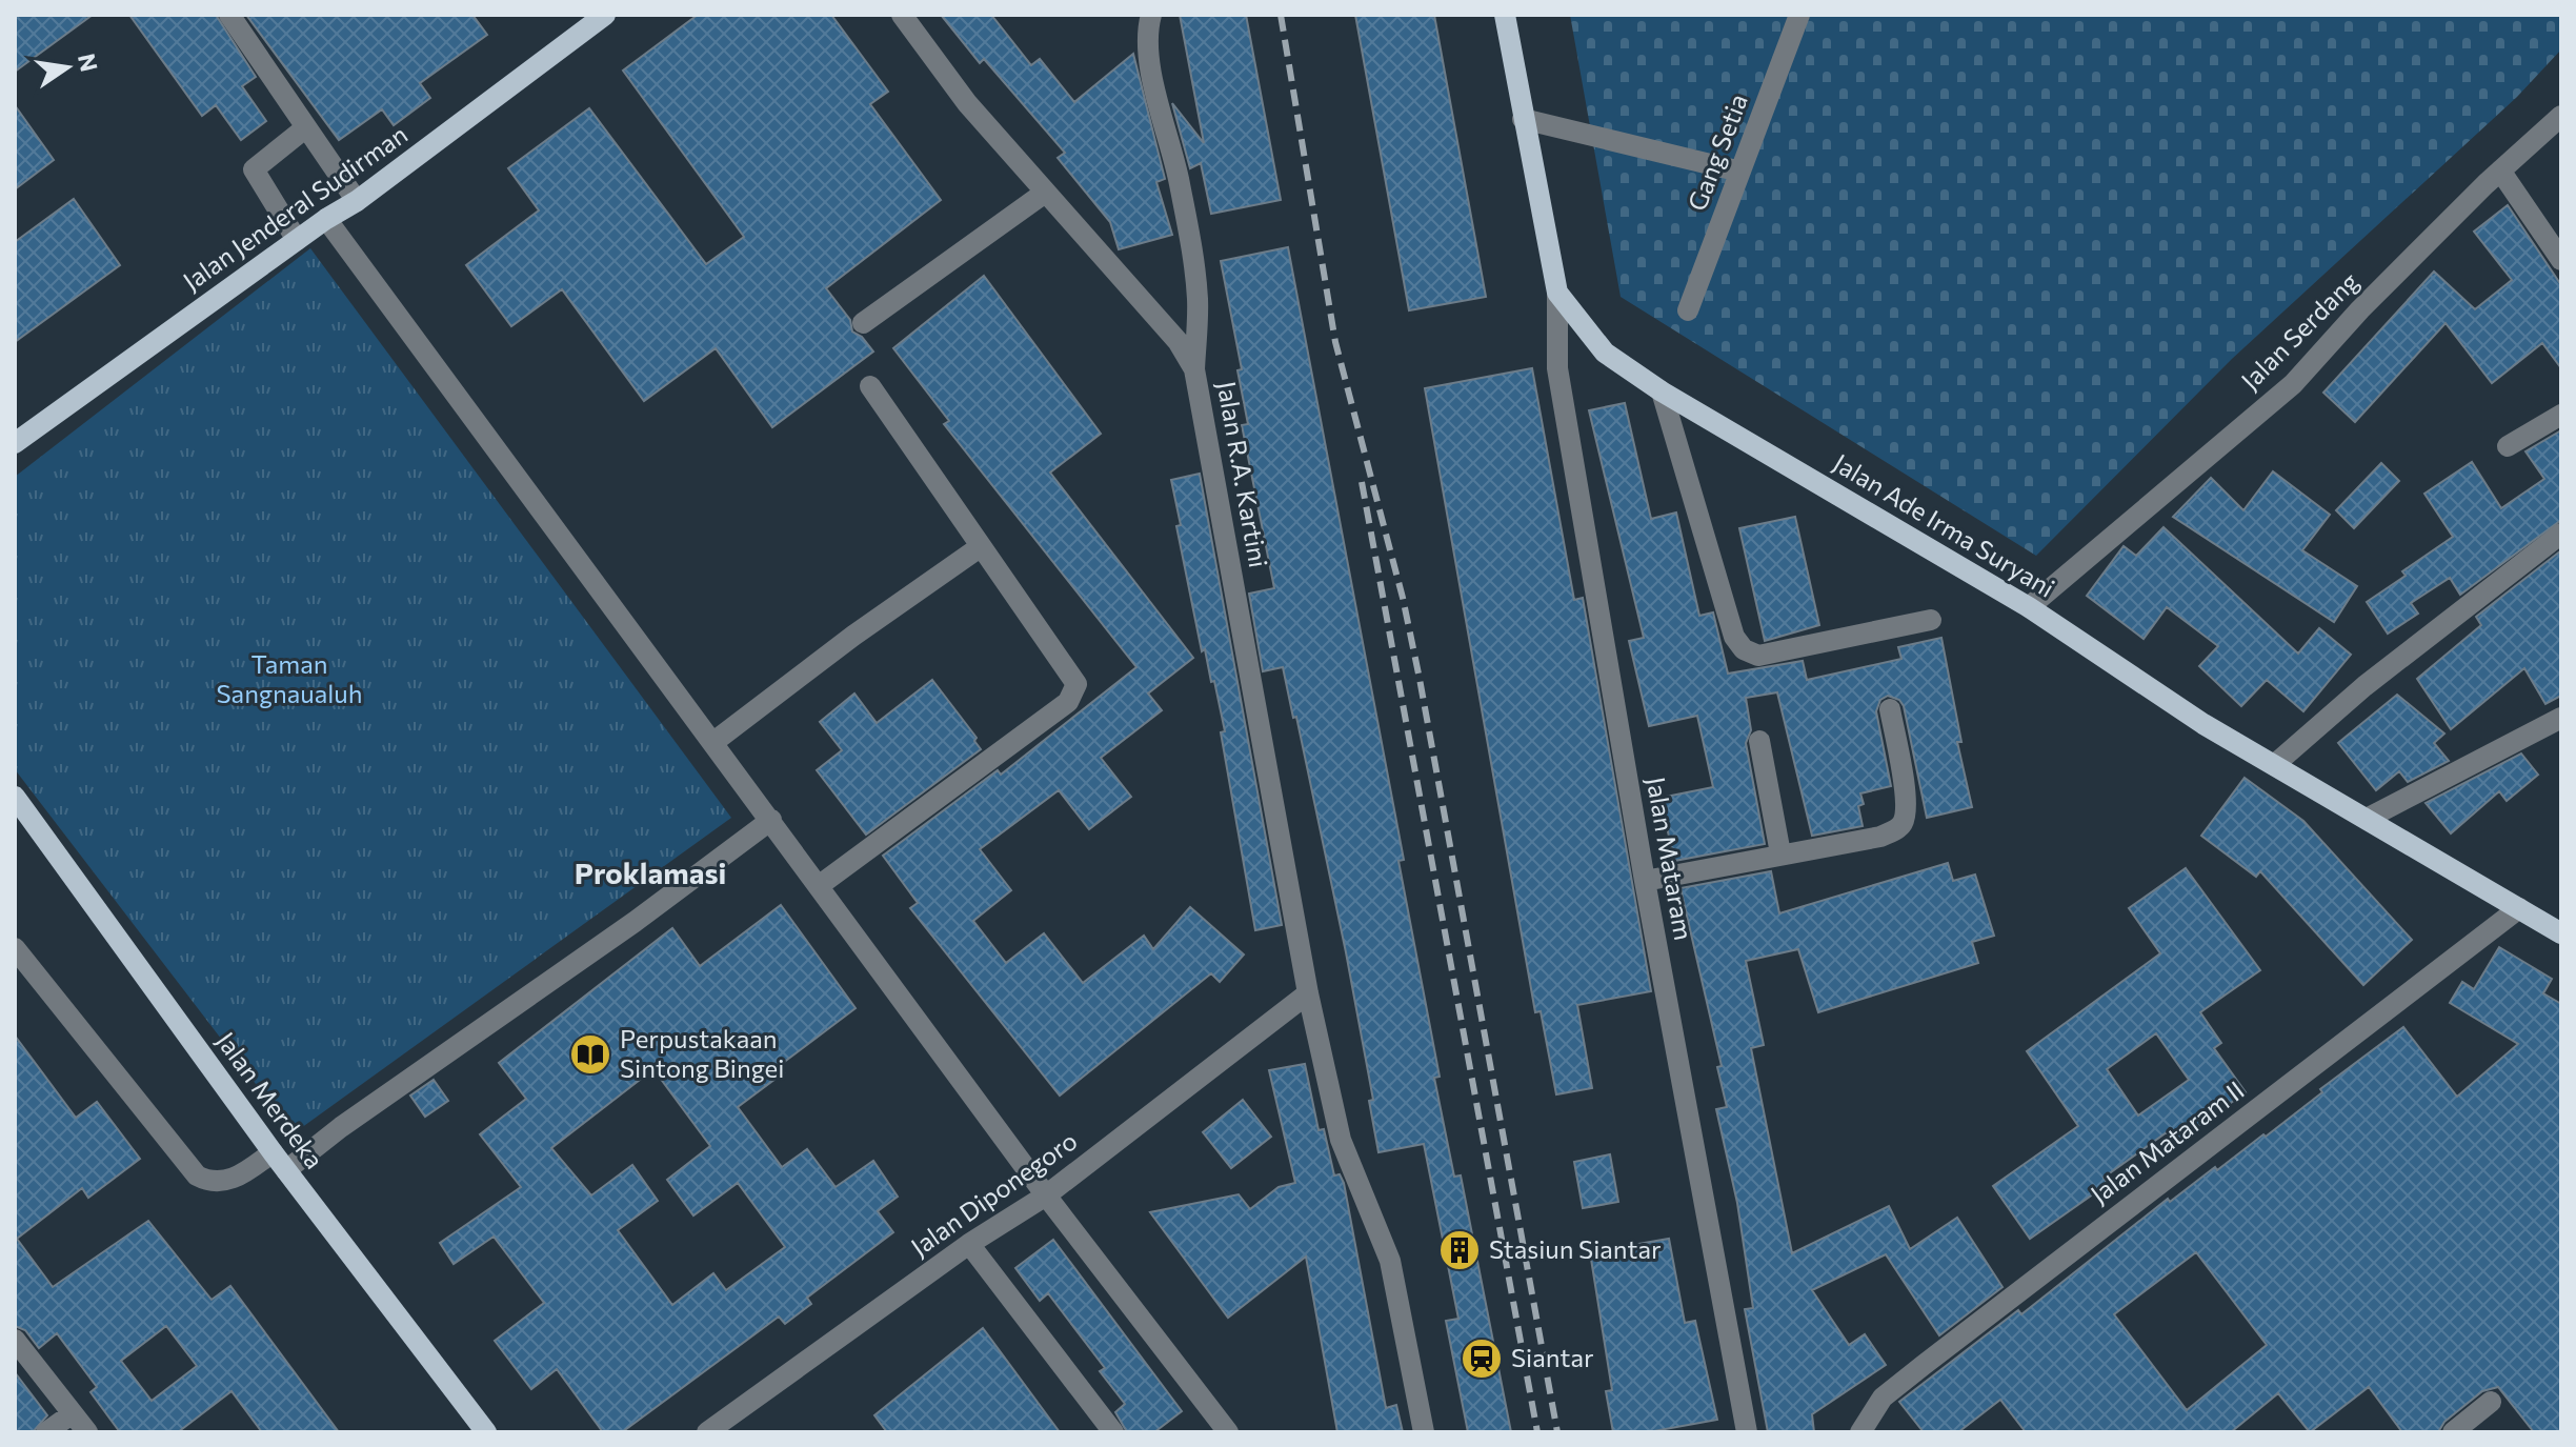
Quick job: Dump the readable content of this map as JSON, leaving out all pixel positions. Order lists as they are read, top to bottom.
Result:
{
  "streets": {
    "main road": ["Jalan Jenderal Sudirman", "Jalan Ade Irma Suryani", "Jalan Merdeka"],
    "street": [
      "Gang Setia",
      "Jalan Serdang",
      "Jalan R.A. Kartini",
      "Jalan Mataram",
      "Jalan Mataram II",
      "Jalan Diponegoro"
    ]
  },
  "crossings": [
    ["Jalan Serdang", "Jalan Ade Irma Suryani"],
    ["Jalan R.A. Kartini", "Jalan Diponegoro"],
    ["Jalan Ade Irma Suryani", "Jalan Mataram"],
    ["Jalan Ade Irma Suryani", "Jalan Mataram II"]
  ],
  "districts": ["Proklamasi"],
  "parks": ["Taman Sangnaualuh"],
  "places": {
    "library": ["Perpustakaan Sintong Bingei"],
    "building": ["Stasiun Siantar"],
    "station": ["Siantar"]
  },
  "north": "right"
}
